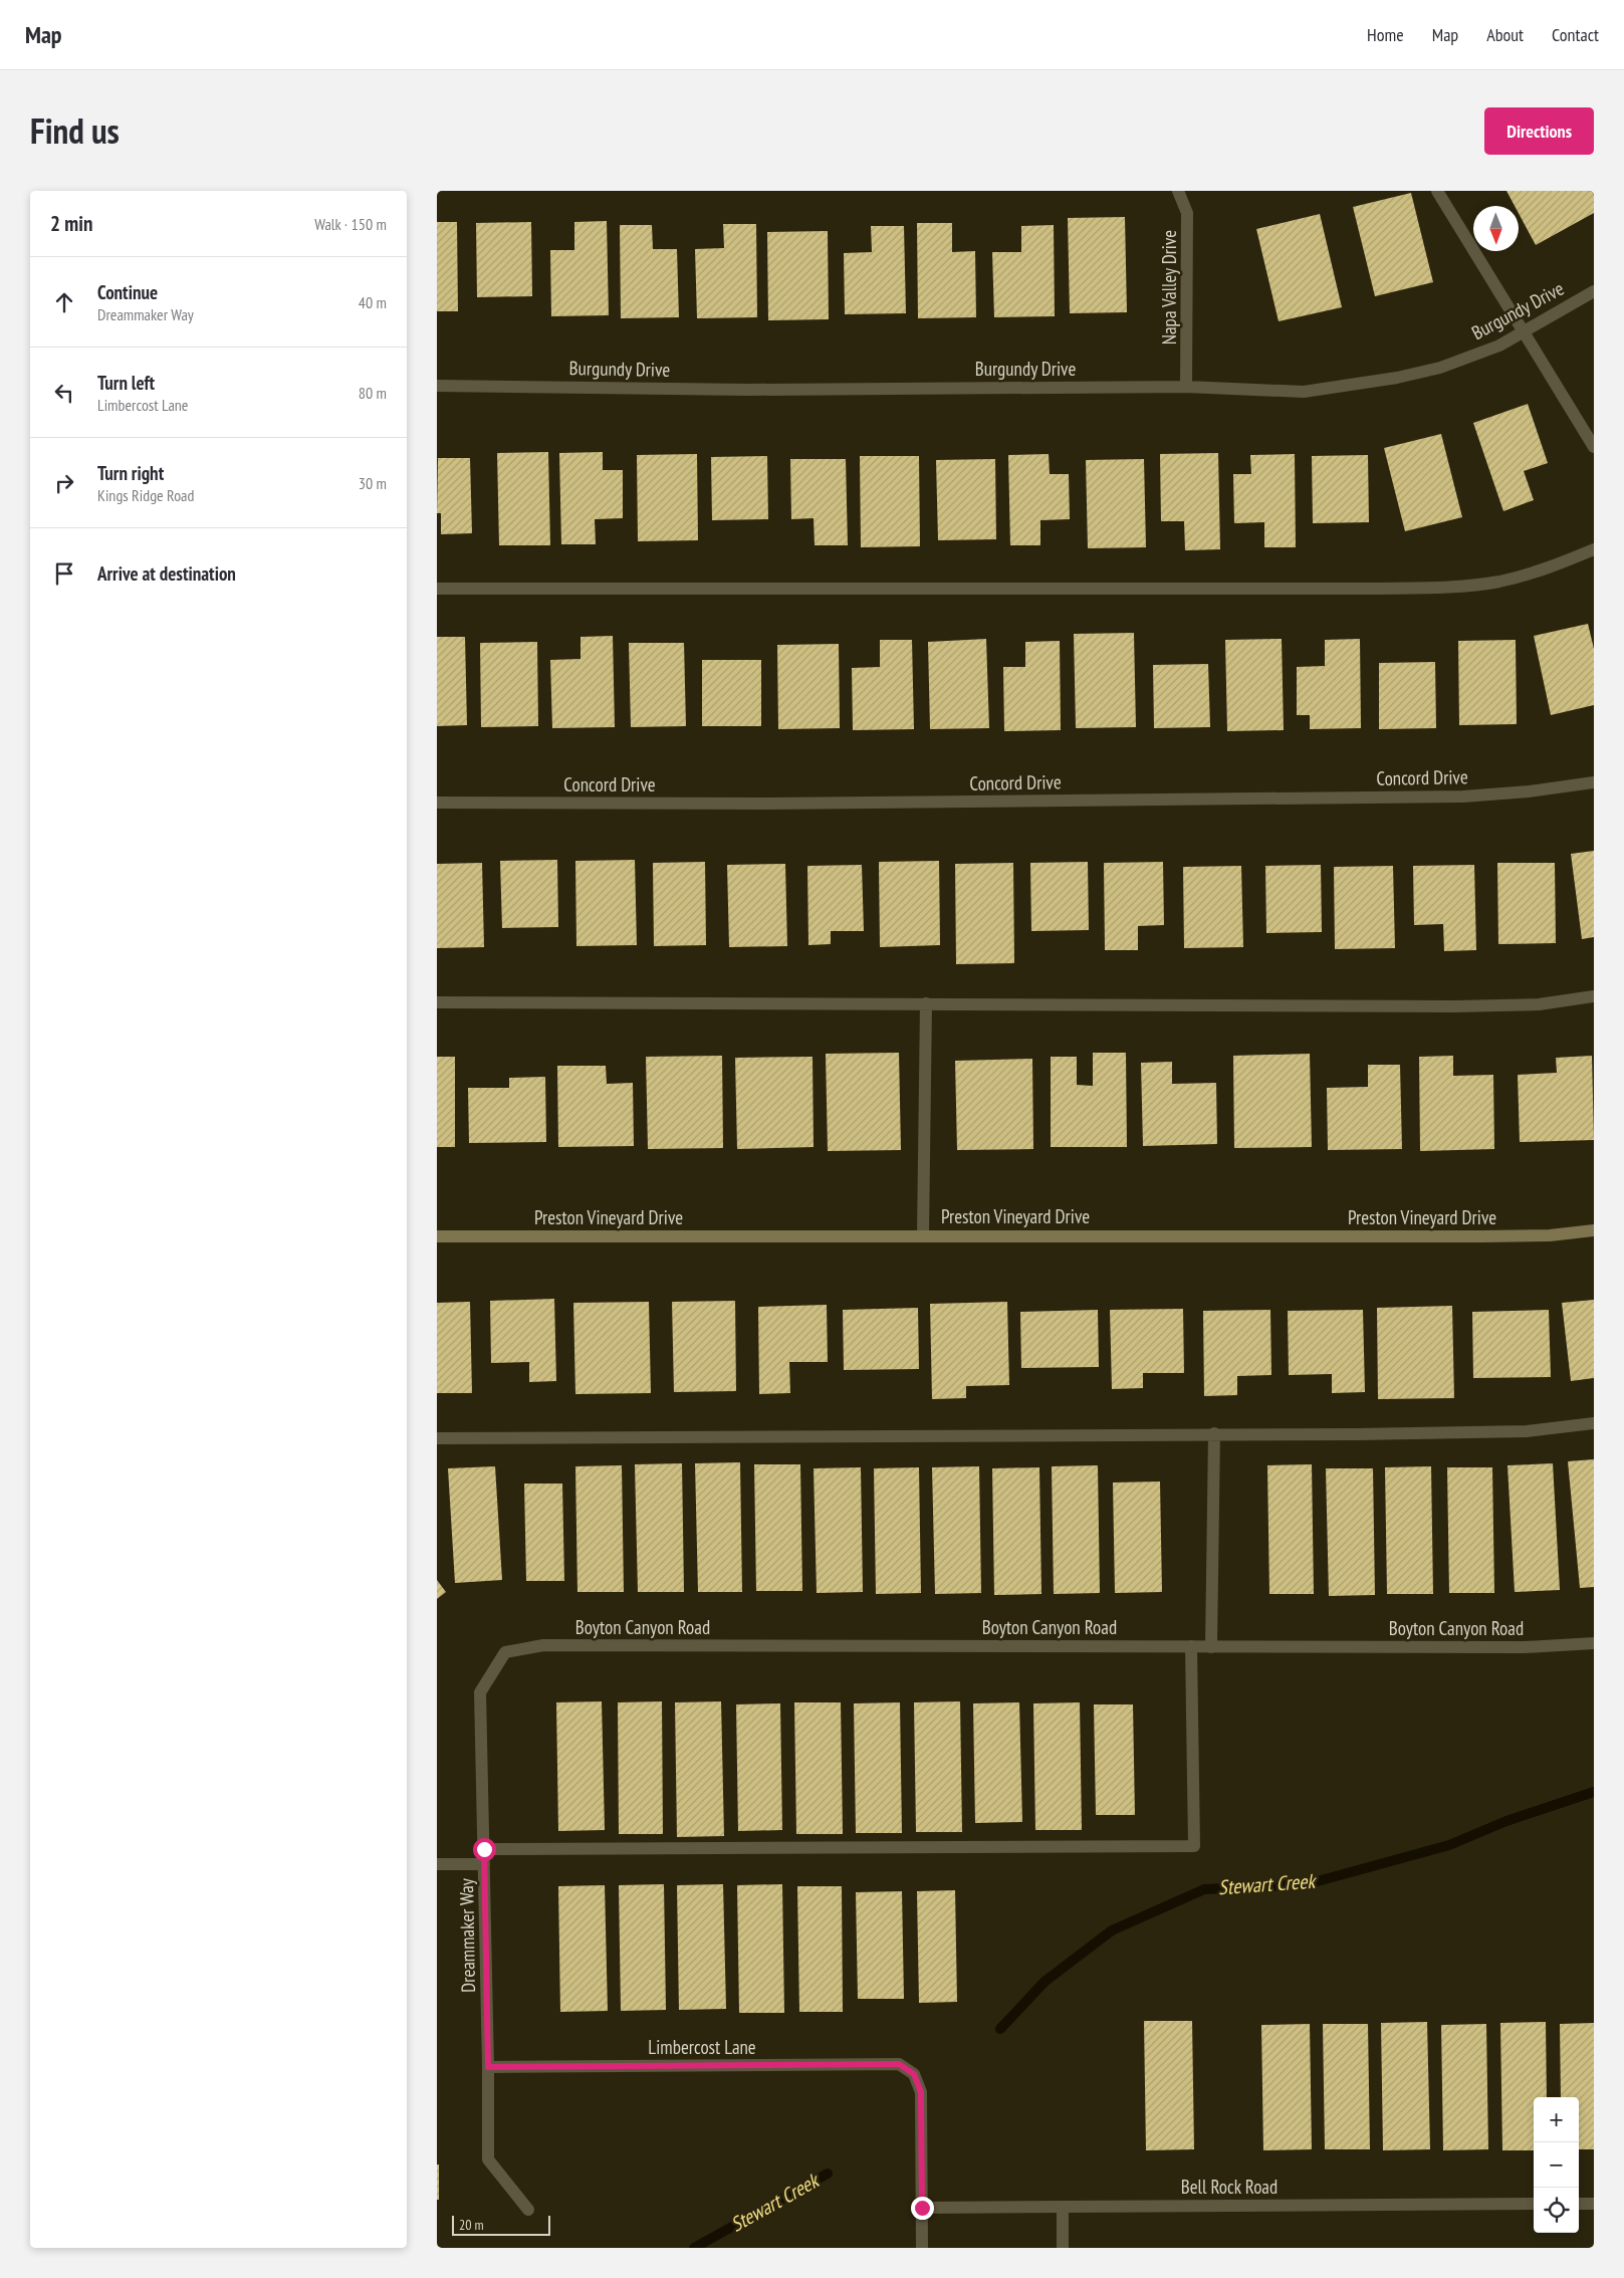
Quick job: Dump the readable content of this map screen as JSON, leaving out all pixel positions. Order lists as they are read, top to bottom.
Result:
{
  "streets": {
    "street": [
      "Napa Valley Drive",
      "Burgundy Drive",
      "Concord Drive",
      "Preston Vineyard Drive",
      "Boyton Canyon Road",
      "Dreammaker Way",
      "Limbercost Lane",
      "Bell Rock Road"
    ]
  },
  "crossings": [
    ["Napa Valley Drive", "Burgundy Drive"],
    ["Boyton Canyon Road", "Dreammaker Way"],
    ["Dreammaker Way", "Limbercost Lane"],
    ["Limbercost Lane", "Bell Rock Road"]
  ],
  "water": ["Stewart Creek"],
  "scale_bar": "20 m",
  "north": "bottom",
  "page": {
    "header": "Map",
    "nav": [
      "Home",
      "Map",
      "About",
      "Contact"
    ],
    "title": "Find us",
    "buttons": "Directions",
    "heading": ["2 min", "Walk · 150 m"],
    "list": [
      ["Continue", "Dreammaker Way", "40 m"],
      ["Turn left", "Limbercost Lane", "80 m"],
      ["Turn right", "Kings Ridge Road", "30 m"],
      "Arrive at destination"
    ],
    "map_buttons": ["+", "−"],
    "scale": "20 m"
  }
}
